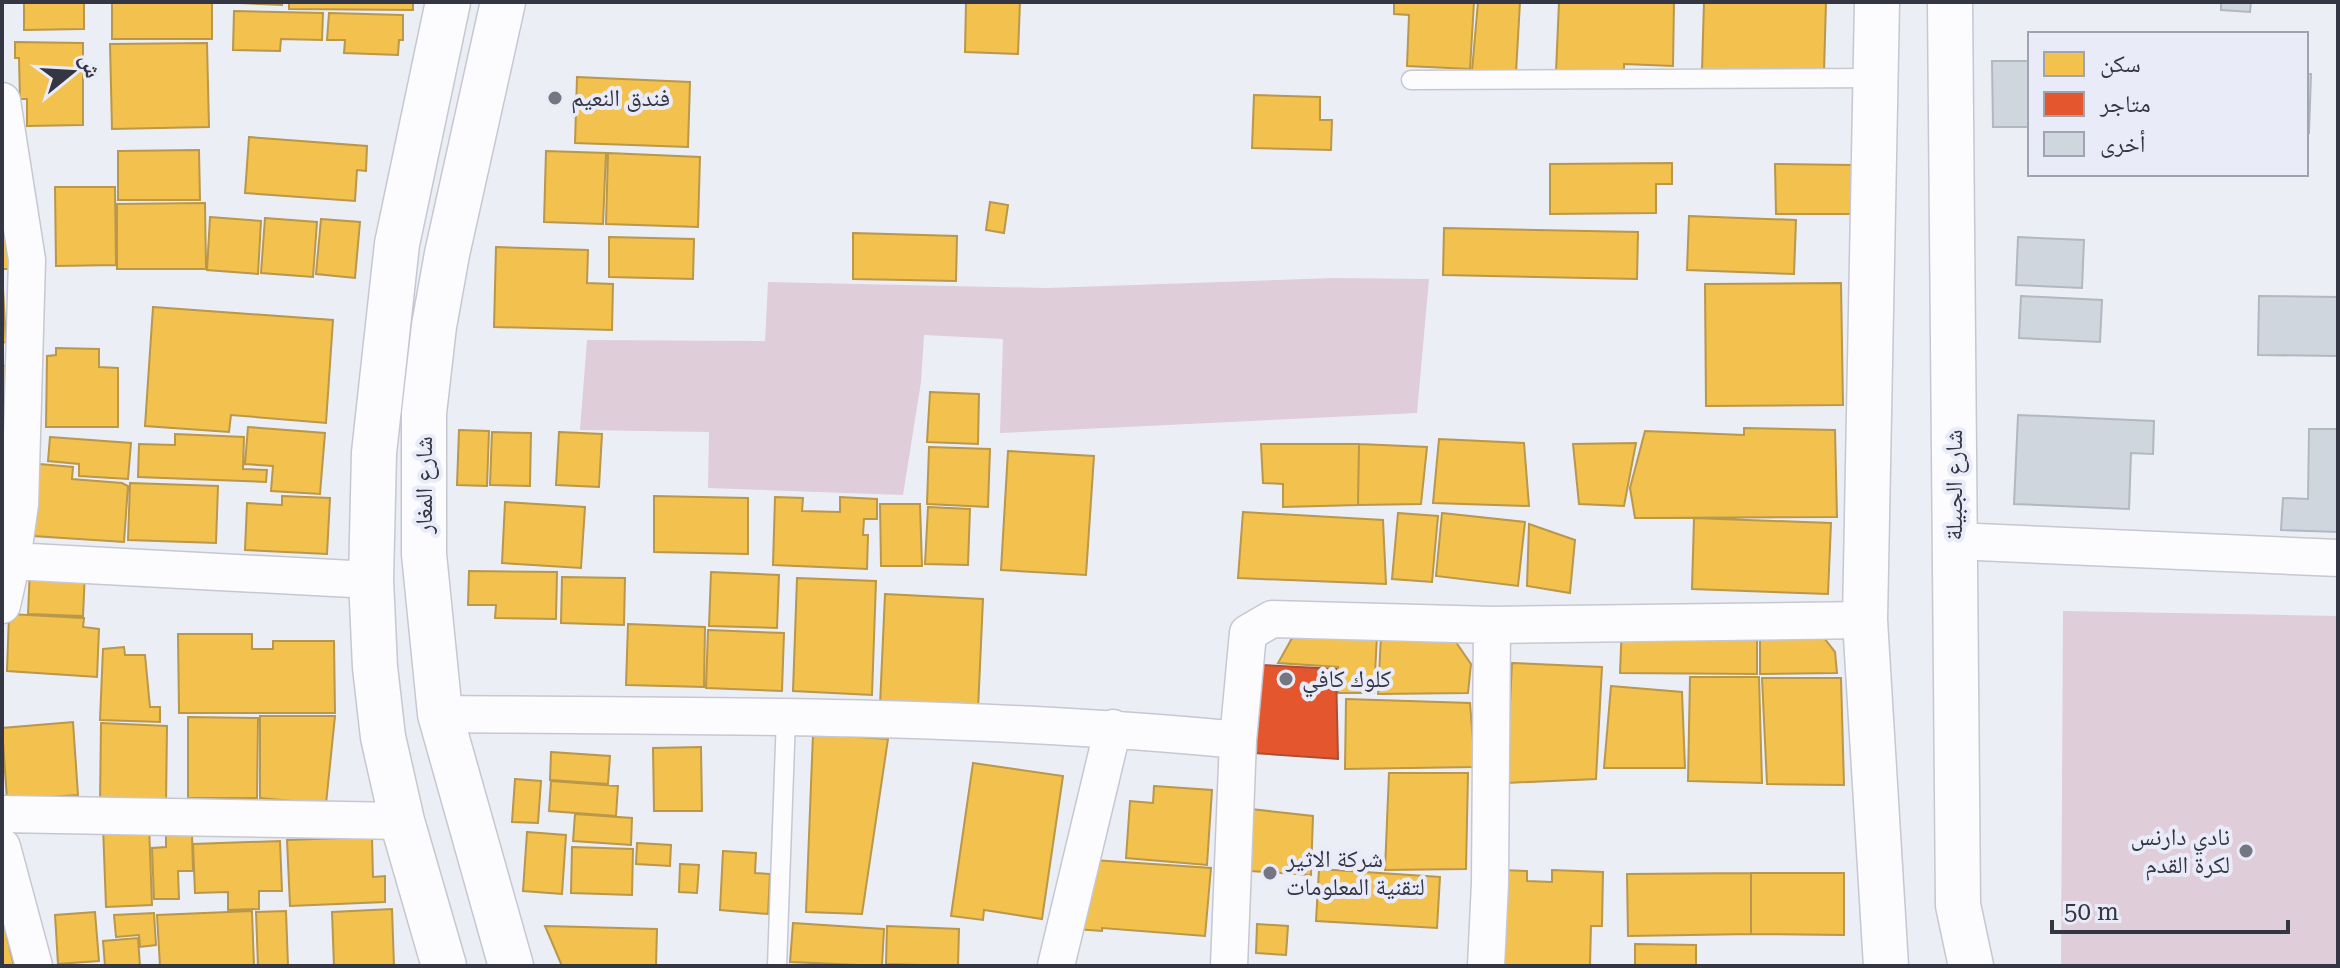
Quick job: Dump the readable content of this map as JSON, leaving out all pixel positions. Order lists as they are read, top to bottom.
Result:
{
  "streets": {
    "main road": ["شارع المغار", "شارع الجبيلة"]
  },
  "places": [
    "فندق النعيم",
    "كلوك كافي",
    "نادي دارنس لكرة القدم",
    "شركة الاثير لتقنية المعلومات"
  ],
  "legend": ["سكن", "متاجر", "أخرى"],
  "scale_bar": "50 m",
  "north": "right"
}
